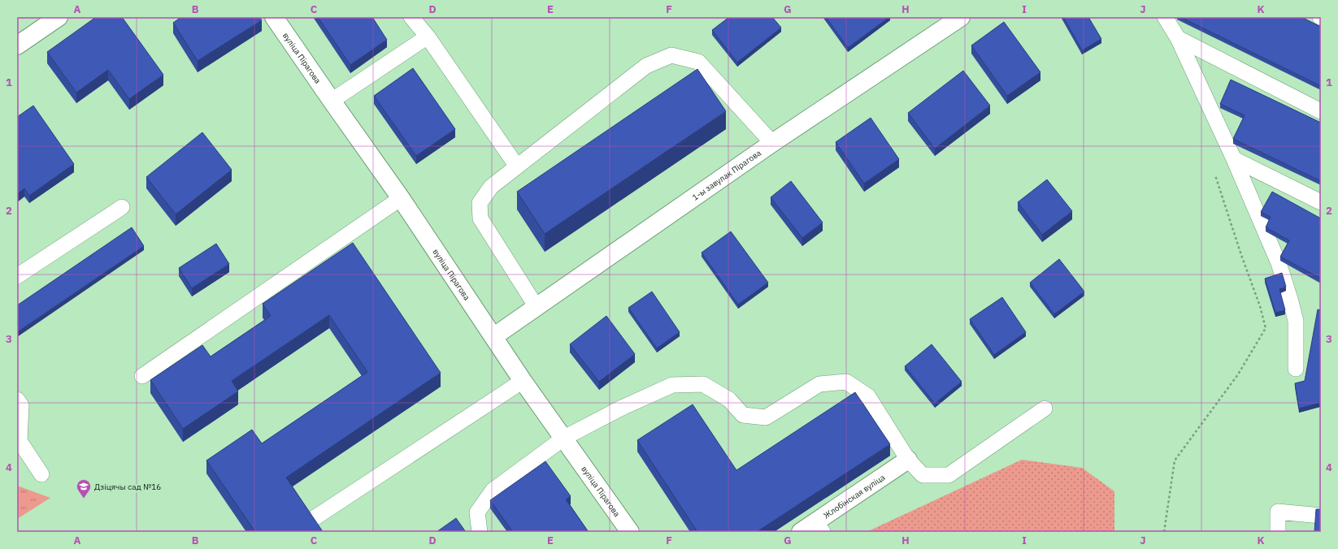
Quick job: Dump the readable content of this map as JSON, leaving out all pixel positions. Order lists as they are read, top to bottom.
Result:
{
  "streets": {
    "street": ["вуліца Пірагова", "1-ы завулак Пірагова", "Жлобінская вуліца"]
  },
  "crossings": [
    ["вуліца Пірагова", "1-ы завулак Пірагова"]
  ],
  "places": {
    "school or university": ["Дзіцячы сад №16"]
  },
  "grid": {
    "columns": [
      "A",
      "B",
      "C",
      "D",
      "E",
      "F",
      "G",
      "H",
      "I",
      "J",
      "K"
    ],
    "rows": [
      "1",
      "2",
      "3",
      "4"
    ]
  }
}
